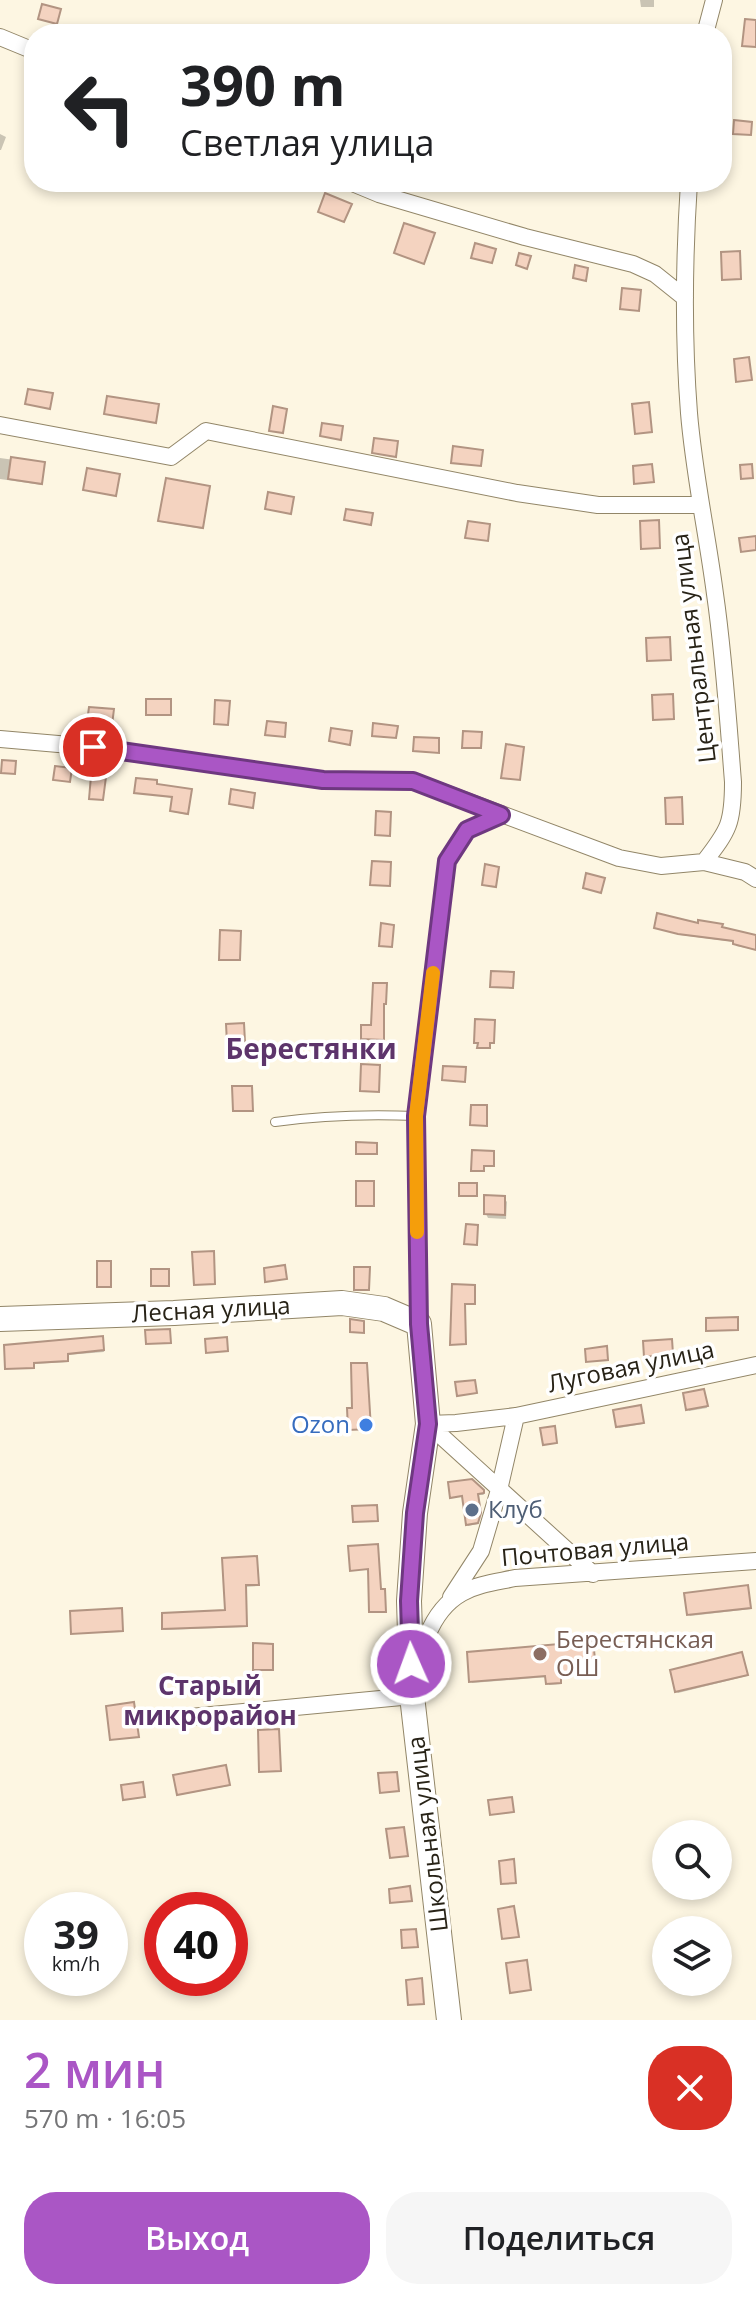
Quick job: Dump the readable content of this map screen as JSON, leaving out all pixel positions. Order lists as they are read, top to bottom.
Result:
{
  "streets": {
    "street": [
      "Центральная улица",
      "Лесная улица",
      "Луговая улица",
      "Почтовая улица",
      "Школьная улица"
    ]
  },
  "crossings": [
    ["Лесная улица", "Школьная улица"],
    ["Луговая улица", "Школьная улица"]
  ],
  "districts": ["Берестянки", "Старый микрорайон"],
  "places": ["Ozon", "Клуб", "Берестянская ОШ"],
  "page": {
    "turn": ["390 m", "Светлая улица"],
    "speed": "39 km/h",
    "limit": "40",
    "heading": ["2 мин", "570 m · 16:05"],
    "buttons": ["Выход", "Поделиться"]
  }
}
